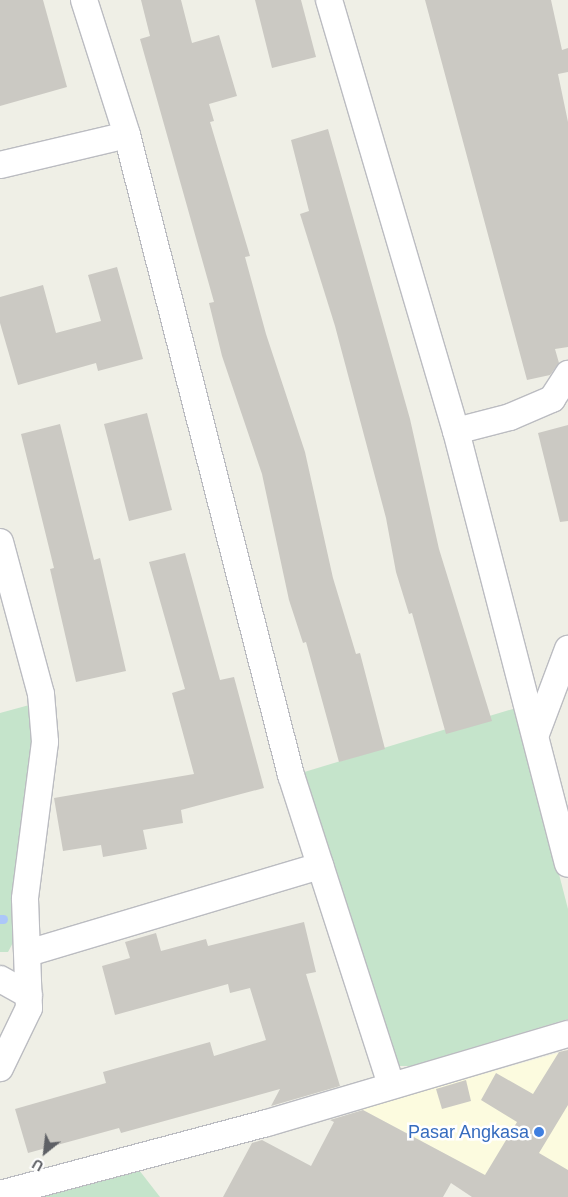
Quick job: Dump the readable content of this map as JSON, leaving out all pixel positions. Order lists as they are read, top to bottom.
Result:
{
  "places": ["Pasar Angkasa"],
  "north": "bottom left"
}
